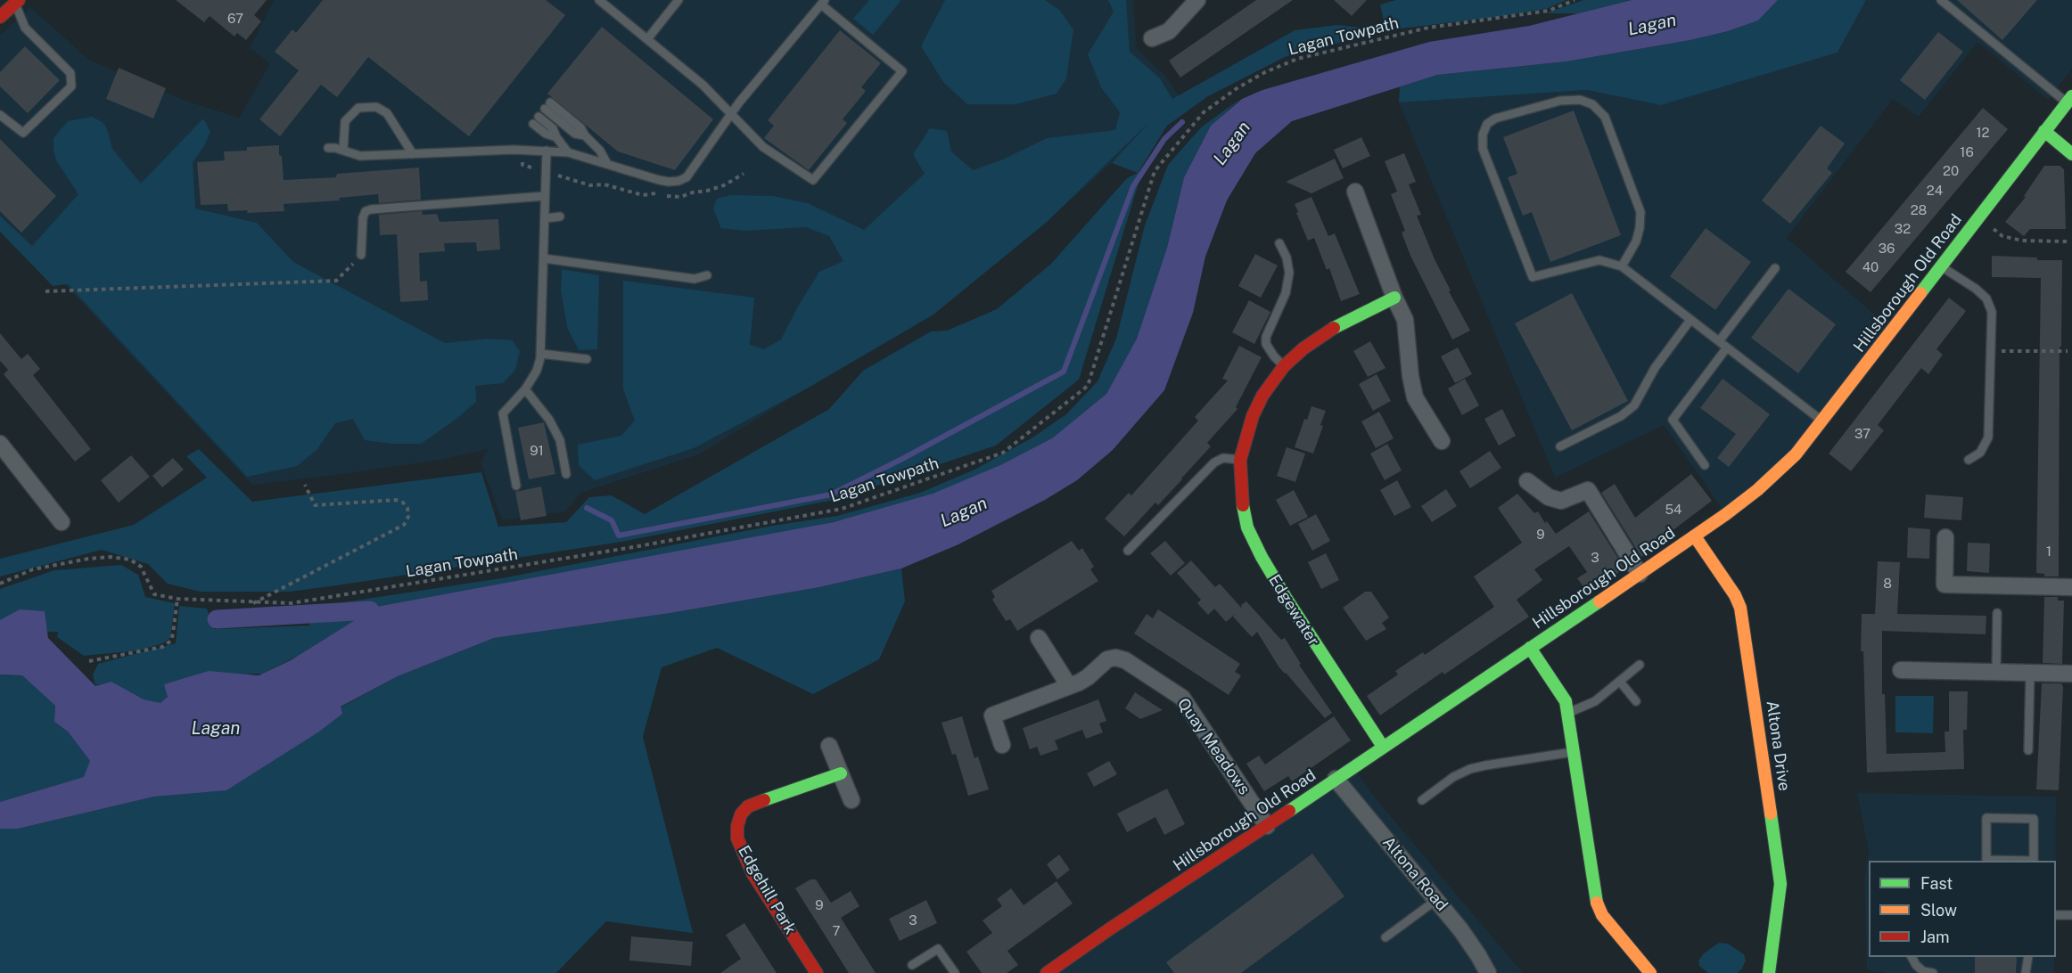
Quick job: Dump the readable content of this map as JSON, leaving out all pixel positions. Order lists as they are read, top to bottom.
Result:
{
  "streets": {
    "main road": [
      "Hillsborough Old Road",
      "Edgewater",
      "Altona Drive",
      "Edgehill Park"
    ],
    "street": ["Quay Meadows", "Altona Road"],
    "path": ["Lagan Towpath"]
  },
  "crossings": [
    ["Hillsborough Old Road", "Edgewater"],
    ["Hillsborough Old Road", "Altona Drive"],
    ["Hillsborough Old Road", "Quay Meadows"],
    ["Hillsborough Old Road", "Altona Road"]
  ],
  "water": ["Lagan"],
  "house_numbers": [
    "67",
    "12",
    "16",
    "20",
    "24",
    "28",
    "32",
    "36",
    "40",
    "37",
    "91",
    "54",
    "9",
    "1",
    "3",
    "8",
    "9",
    "3",
    "7"
  ],
  "legend": ["Fast", "Slow", "Jam"]
}
